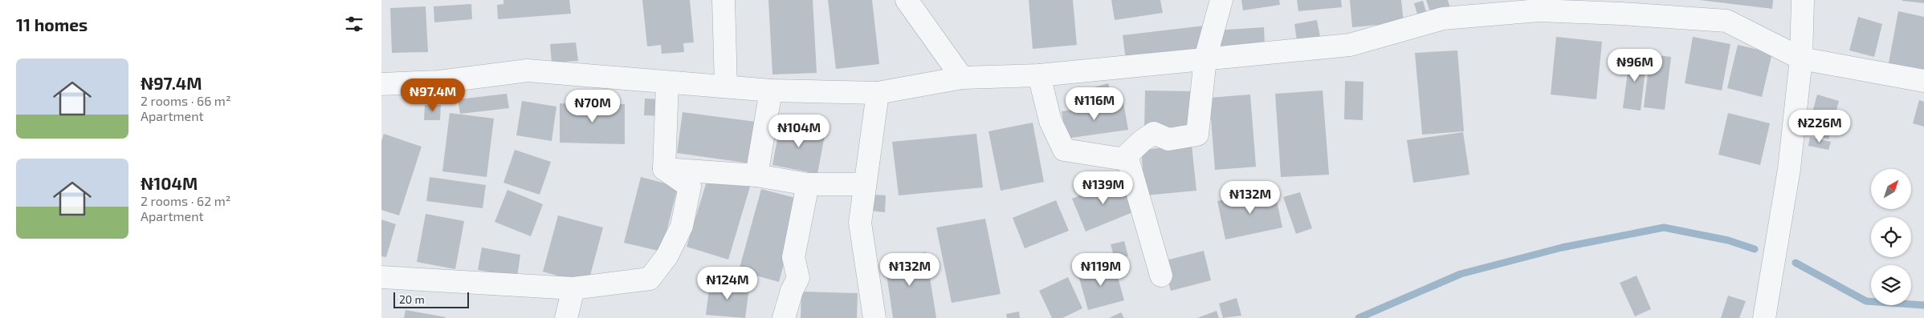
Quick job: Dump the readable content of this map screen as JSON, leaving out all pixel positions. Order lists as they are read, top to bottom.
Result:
{
  "scale_bar": "20 m",
  "north": "top right",
  "page": {
    "heading": "11 homes",
    "list": [
      {
        "name": "₦97.4M",
        "note": "2 rooms · 66 m² · Apartment"
      },
      {
        "name": "₦104M",
        "note": "2 rooms · 62 m² · Apartment"
      }
    ],
    "price": [
      "₦96M",
      "₦97.4M",
      "₦116M",
      "₦70M",
      "₦226M",
      "₦104M",
      "₦139M",
      "₦132M",
      "₦132M",
      "₦119M",
      "₦124M"
    ],
    "scale": "20 m"
  }
}
